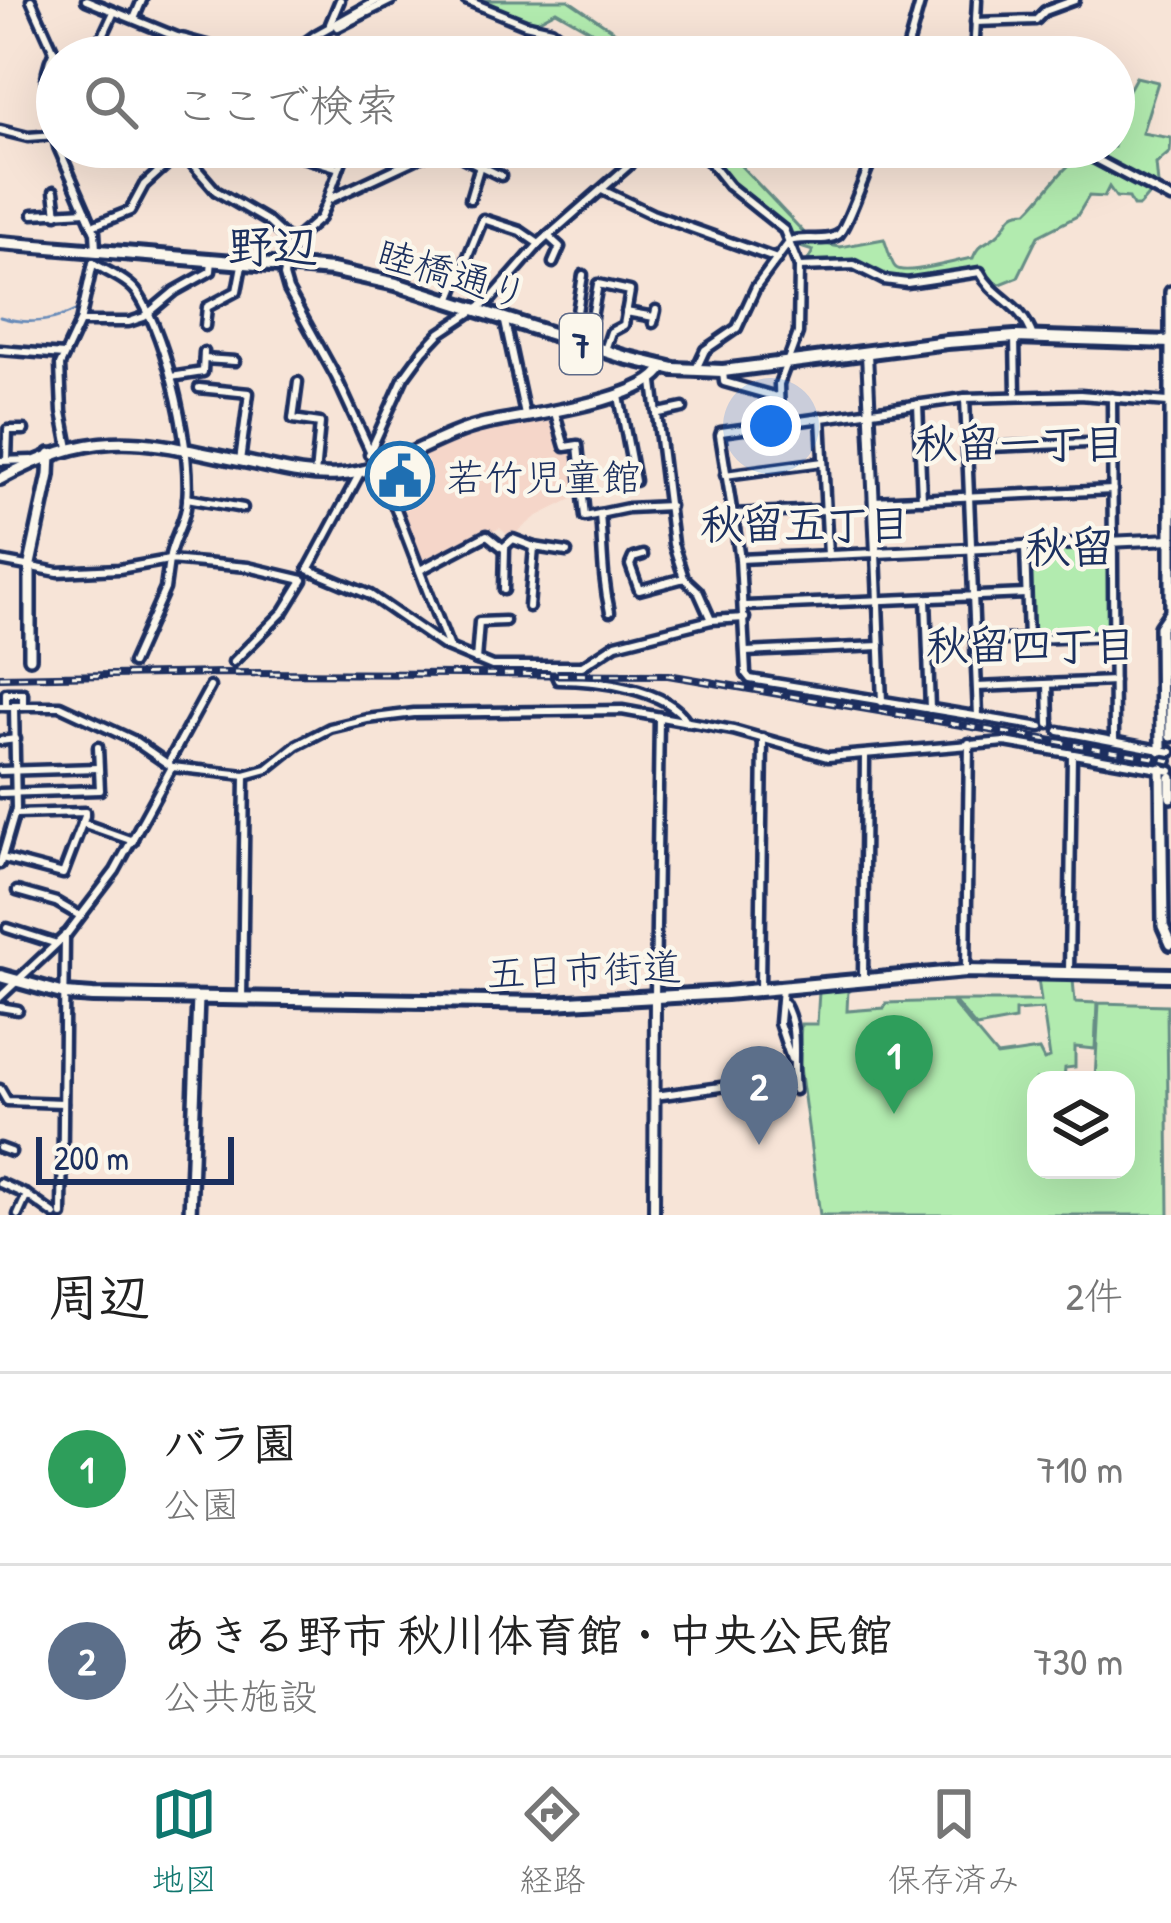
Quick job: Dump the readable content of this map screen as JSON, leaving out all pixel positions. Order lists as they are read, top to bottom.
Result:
{
  "streets": {
    "main road": ["睦橋通り", "7", "五日市街道"]
  },
  "districts": [
    "野辺",
    "秋留一丁目",
    "秋留五丁目",
    "秋留",
    "秋留四丁目"
  ],
  "places": {
    "public building": ["若竹児童館"]
  },
  "scale_bar": "200 m",
  "page": {
    "search": "ここで検索",
    "pins": ["1", "2"],
    "scale": "200 m",
    "heading": ["周辺", "2件"],
    "list": [
      {
        "mark": "1",
        "name": "バラ園",
        "note": "公園",
        "value": "710 m"
      },
      {
        "mark": "2",
        "name": "あきる野市 秋川体育館・中央公民館",
        "note": "公共施設",
        "value": "730 m"
      }
    ],
    "nav": ["地図", "経路", "保存済み"]
  }
}
